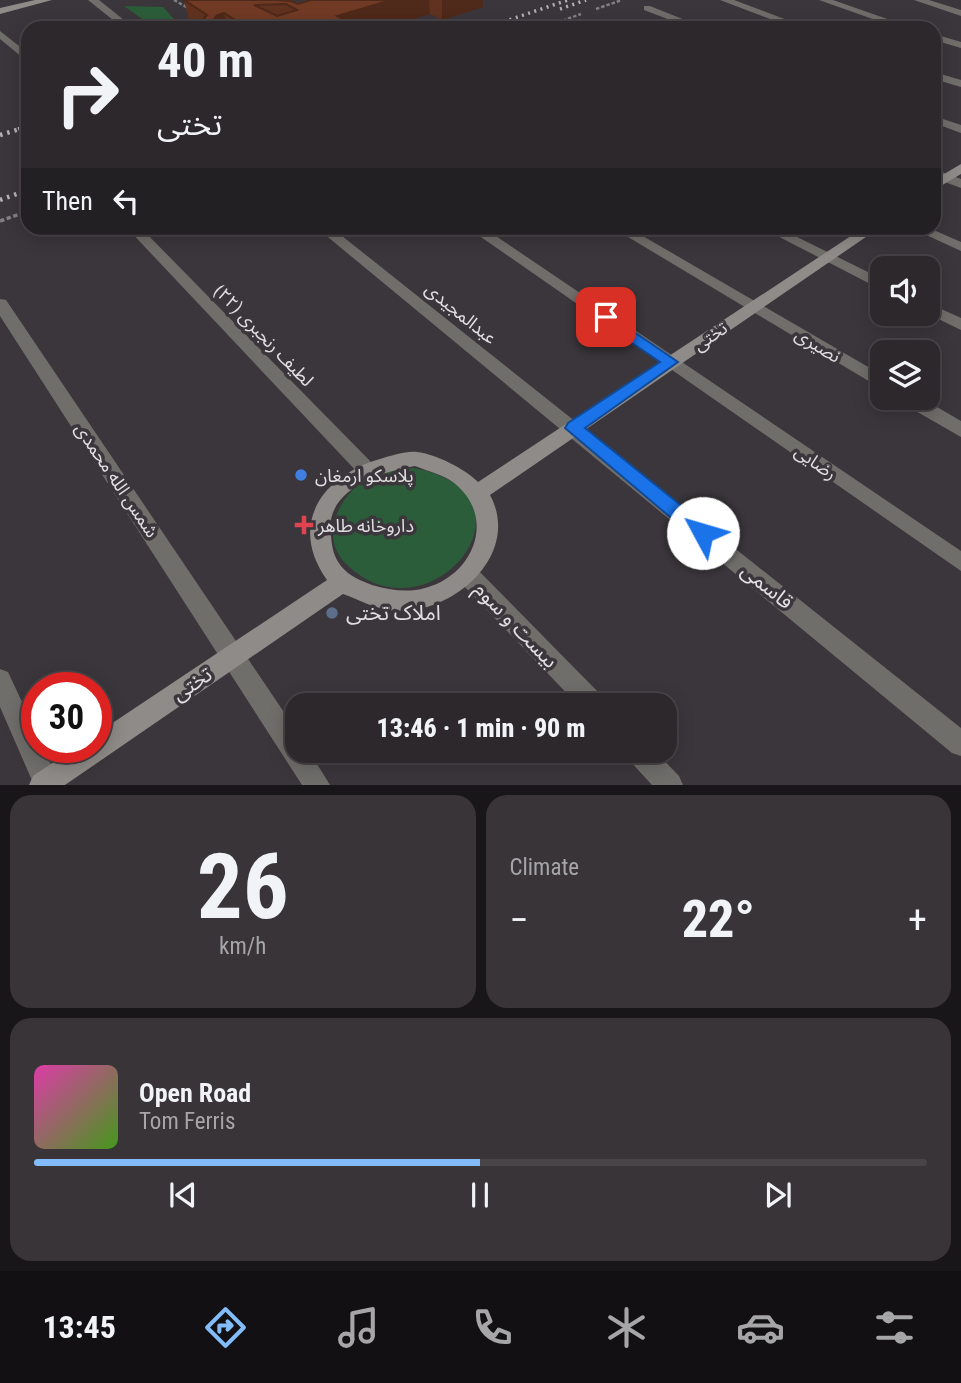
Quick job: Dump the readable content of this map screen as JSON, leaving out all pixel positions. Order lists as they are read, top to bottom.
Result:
{
  "streets": {
    "main road": ["تختی"],
    "street": [
      "عبدالمجیدی",
      "لطیف رنجبری (۲۲)",
      "نصیری",
      "رضایی",
      "شمس الله محمدی",
      "قاسمی",
      "بیست و سوم"
    ]
  },
  "crossings": [
    ["عبدالمجیدی", "تختی"],
    ["عبدالمجیدی", "قاسمی"],
    ["لطیف رنجبری (۲۲)", "تختی"],
    ["لطیف رنجبری (۲۲)", "بیست و سوم"],
    ["تختی", "نصیری"],
    ["تختی", "رضایی"],
    ["تختی", "شمس الله محمدی"],
    ["تختی", "قاسمی"],
    ["تختی", "بیست و سوم"]
  ],
  "places": {
    "other": ["پلاسکو ارمغان", "املاک تختی"],
    "health": ["داروخانه طاهر"]
  },
  "page": {
    "turn": ["40 m", "تختی"],
    "then": "Then",
    "limit": "30",
    "trip": "13:46 · 1 min · 90 m",
    "tile": [
      ["26", "km/h"],
      "Climate"
    ],
    "heat": ["−", "22°", "+"],
    "song": ["Open Road", "Tom Ferris"],
    "tabs": "13:45"
  }
}
